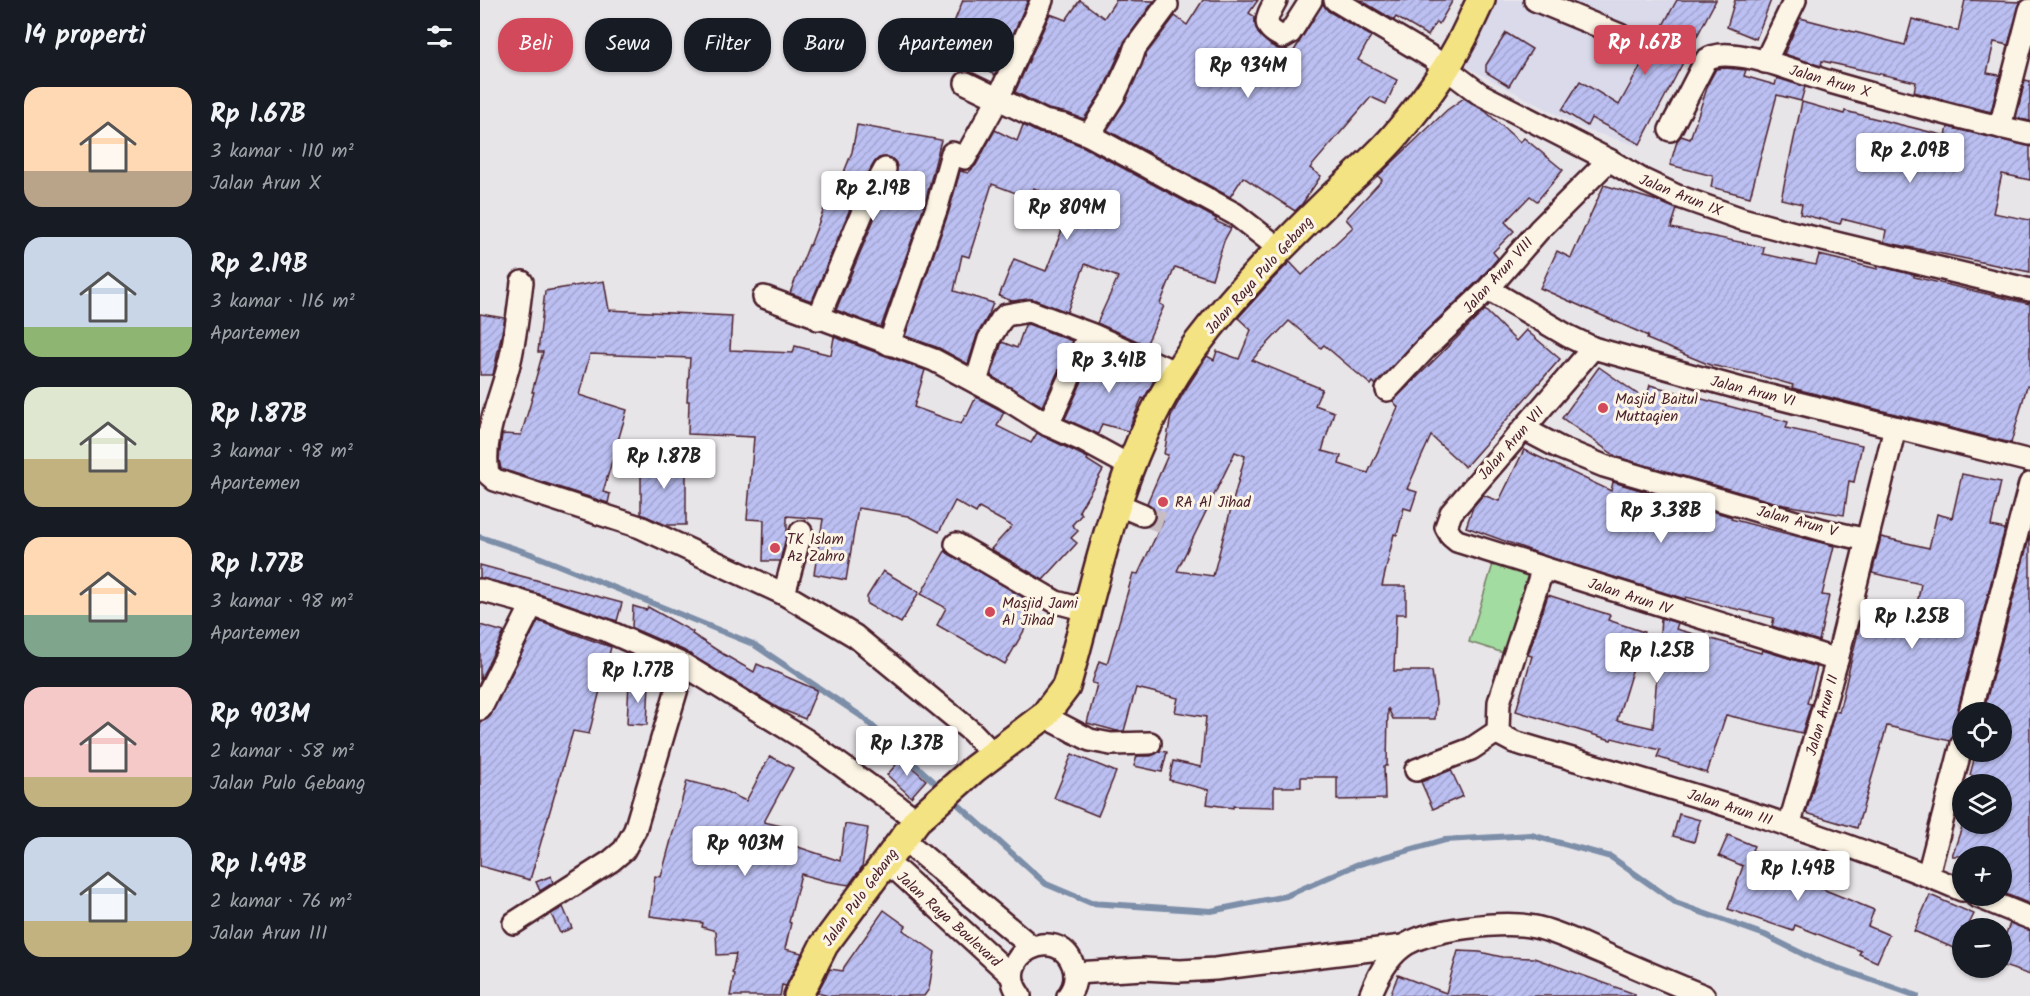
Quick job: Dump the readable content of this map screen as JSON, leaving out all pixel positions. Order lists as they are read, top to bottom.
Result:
{
  "streets": {
    "main road": ["Jalan Raya Pulo Gebang", "Jalan Pulo Gebang"],
    "street": [
      "Jalan Arun X",
      "Jalan Arun IX",
      "Jalan Arun VIII",
      "Jalan Arun VI",
      "Jalan Arun VII",
      "Jalan Arun V",
      "Jalan Arun IV",
      "Jalan Arun II",
      "Jalan Arun III",
      "Jalan Raya Boulevard"
    ]
  },
  "crossings": [
    ["Jalan Arun IX", "Jalan Raya Pulo Gebang"],
    ["Jalan Arun IX", "Jalan Arun VIII"],
    ["Jalan Raya Pulo Gebang", "Jalan Pulo Gebang"],
    ["Jalan Raya Pulo Gebang", "Jalan Raya Boulevard"],
    ["Jalan Arun VIII", "Jalan Arun VI"],
    ["Jalan Arun VI", "Jalan Arun VII"],
    ["Jalan Arun VI", "Jalan Arun II"],
    ["Jalan Arun VII", "Jalan Arun V"],
    ["Jalan Arun VII", "Jalan Arun IV"],
    ["Jalan Arun V", "Jalan Arun II"],
    ["Jalan Arun IV", "Jalan Arun II"],
    ["Jalan Arun II", "Jalan Arun III"],
    ["Jalan Pulo Gebang", "Jalan Raya Boulevard"]
  ],
  "places": [
    "Masjid Baitul Muttaqien",
    "RA Al Jihad",
    "TK Islam Az Zahro",
    "Masjid Jami Al Jihad"
  ],
  "page": {
    "heading": "14 properti",
    "chip": [
      "Beli",
      "Sewa",
      "Filter",
      "Baru",
      "Apartemen"
    ],
    "price": [
      "Rp 1.67B",
      "Rp 934M",
      "Rp 2.09B",
      "Rp 2.19B",
      "Rp 809M",
      "Rp 3.41B",
      "Rp 1.87B",
      "Rp 3.38B",
      "Rp 1.25B",
      "Rp 1.25B",
      "Rp 1.77B",
      "Rp 1.37B",
      "Rp 903M",
      "Rp 1.49B"
    ],
    "list": [
      {
        "name": "Rp 1.67B",
        "note": "3 kamar · 110 m² · Jalan Arun X"
      },
      {
        "name": "Rp 2.19B",
        "note": "3 kamar · 116 m² · Apartemen"
      },
      {
        "name": "Rp 1.87B",
        "note": "3 kamar · 98 m² · Apartemen"
      },
      {
        "name": "Rp 1.77B",
        "note": "3 kamar · 98 m² · Apartemen"
      },
      {
        "name": "Rp 903M",
        "note": "2 kamar · 58 m² · Jalan Pulo Gebang"
      },
      {
        "name": "Rp 1.49B",
        "note": "2 kamar · 76 m² · Jalan Arun III"
      }
    ],
    "map_buttons": ["+", "−"]
  }
}
